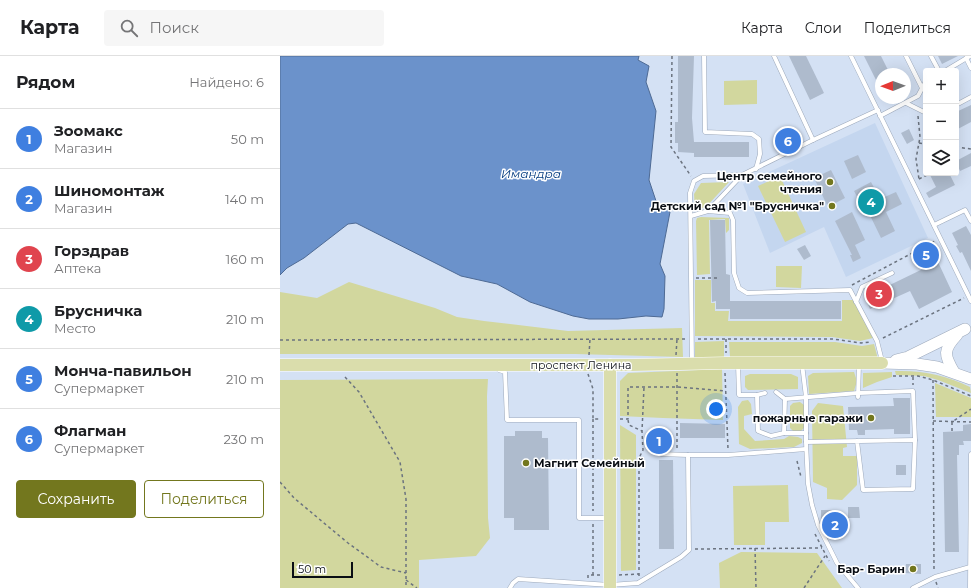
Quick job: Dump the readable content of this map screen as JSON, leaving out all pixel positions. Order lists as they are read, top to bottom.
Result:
{
  "streets": {
    "main road": ["проспект Ленина"]
  },
  "water": ["Имандра"],
  "places": [
    "Центр семейного чтения",
    "Детский сад №1 \"Брусничка\"",
    "пожарные гаражи",
    "Магнит Семейный",
    "Бар- Барин"
  ],
  "scale_bar": "50 m",
  "north": "left",
  "page": {
    "header": "Карта",
    "search": "Поиск",
    "nav": ["Карта", "Слои", "Поделиться"],
    "heading": ["Рядом", "Найдено: 6"],
    "map_buttons": ["+", "−"],
    "list": [
      {
        "mark": "1",
        "name": "Зоомакс",
        "note": "Магазин",
        "value": "50 m"
      },
      {
        "mark": "2",
        "name": "Шиномонтаж",
        "note": "Магазин",
        "value": "140 m"
      },
      {
        "mark": "3",
        "name": "Горздрав",
        "note": "Аптека",
        "value": "160 m"
      },
      {
        "mark": "4",
        "name": "Брусничка",
        "note": "Место",
        "value": "210 m"
      },
      {
        "mark": "5",
        "name": "Монча-павильон",
        "note": "Супермаркет",
        "value": "210 m"
      },
      {
        "mark": "6",
        "name": "Флагман",
        "note": "Супермаркет",
        "value": "230 m"
      }
    ],
    "pins": [
      "6",
      "4",
      "5",
      "3",
      "1",
      "2"
    ],
    "buttons": ["Сохранить", "Поделиться"],
    "scale": "50 m"
  }
}
